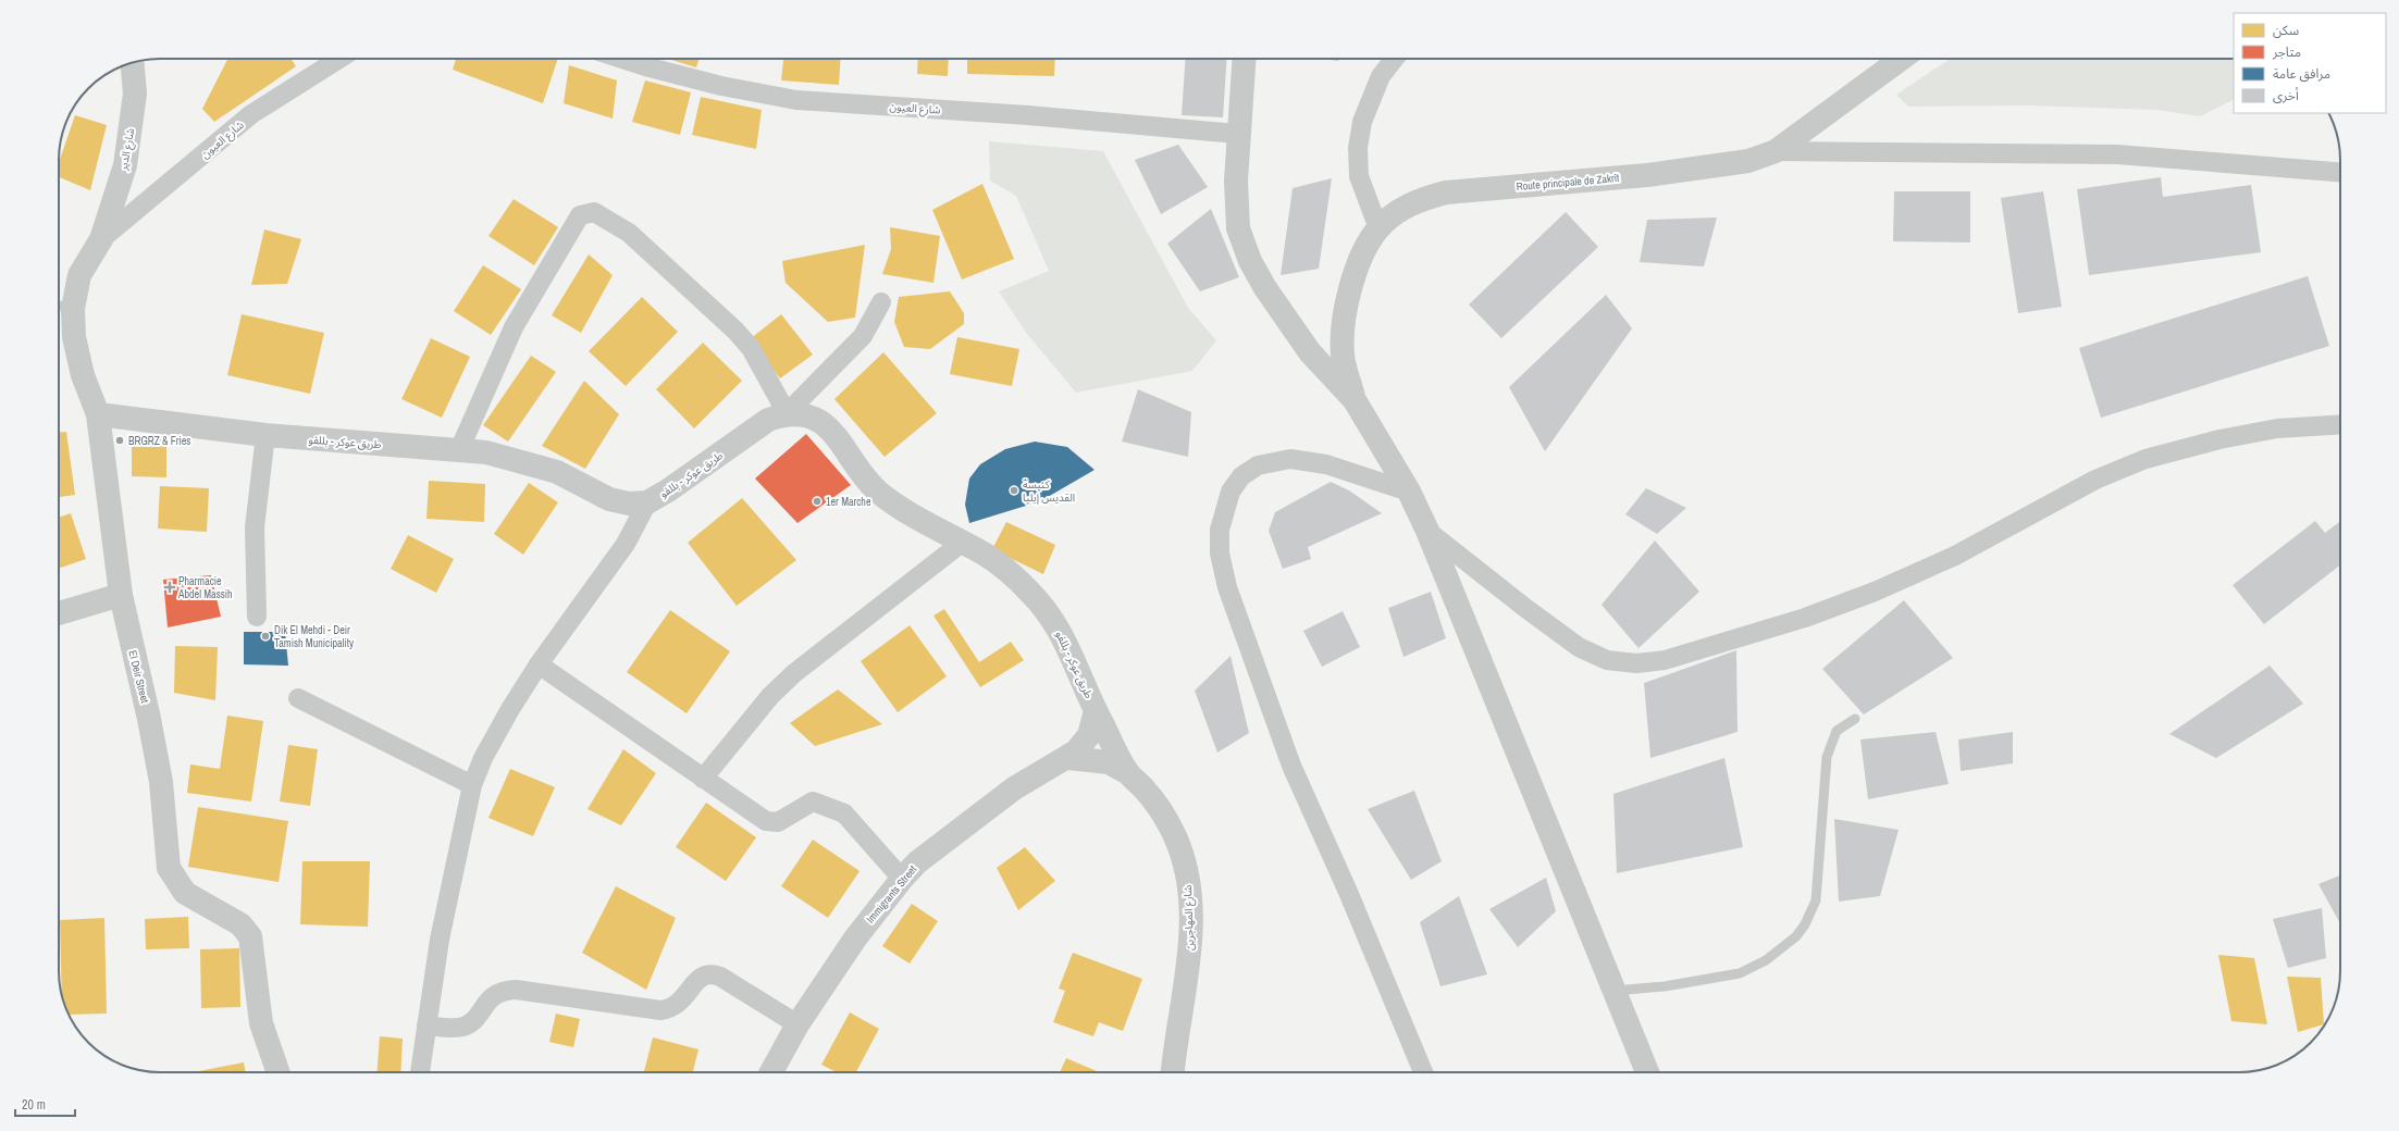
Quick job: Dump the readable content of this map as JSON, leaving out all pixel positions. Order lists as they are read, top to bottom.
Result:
{
  "streets": {
    "street": [
      "شارع العيون",
      "شارع الدير",
      "Route principale de Zakrît",
      "طريق عوكر - بللفو",
      "El Deir Street",
      "Immigrants Street",
      "شارع المهاجرين"
    ]
  },
  "crossings": [
    ["شارع العيون", "شارع الدير"],
    ["شارع العيون", "El Deir Street"],
    ["شارع الدير", "El Deir Street"],
    ["طريق عوكر - بللفو", "El Deir Street"],
    ["طريق عوكر - بللفو", "Immigrants Street"],
    ["طريق عوكر - بللفو", "شارع المهاجرين"],
    ["Immigrants Street", "شارع المهاجرين"]
  ],
  "places": {
    "other": [
      "BRGRZ & Fries",
      "كنيسة القديس إيليا",
      "1er Marche",
      "Dik El Mehdi - Deir Tamish Municipality"
    ],
    "health": ["Pharmacie Abdel Massih"]
  },
  "legend": [
    "سكن",
    "متاجر",
    "مرافق عامة",
    "أخرى"
  ],
  "scale_bar": "20 m"
}
